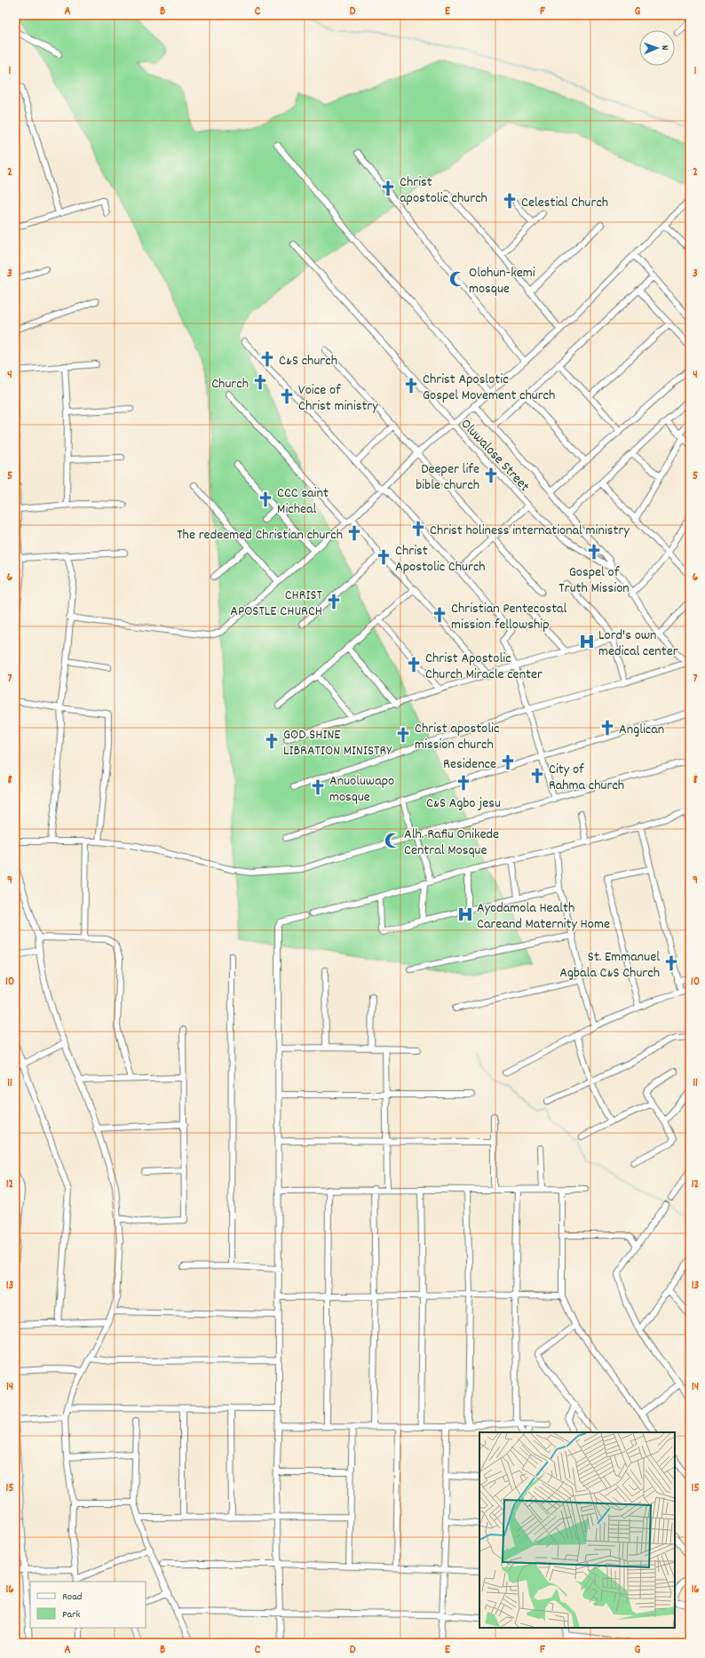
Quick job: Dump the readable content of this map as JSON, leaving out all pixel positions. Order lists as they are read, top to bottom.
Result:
{
  "streets": {
    "street": ["Oluwalose Street"]
  },
  "places": {
    "church": [
      "Christ apostolic church",
      "Celestial Church",
      "C&S church",
      "Church",
      "Christ Aposlotic Gospel Movement church",
      "Voice of Christ ministry",
      "Deeper life bible church",
      "CCC saint Micheal",
      "Christ holiness international ministry",
      "The redeemed Christian church",
      "Gospel of Truth Mission",
      "Christ Apostolic Church",
      "CHRIST APOSTLE CHURCH",
      "Christian Pentecostal mission fellowship",
      "Christ Apostolic Church Miracle center",
      "Anglican",
      "Christ apostolic mission church",
      "GOD SHINE LIBRATION MINISTRY",
      "Residence",
      "City of Rahma church",
      "C&S Agbo jesu",
      "Anuoluwapo mosque",
      "St. Emmanuel Agbala C&S Church"
    ],
    "mosque": ["Olohun-kemi mosque", "Alh. Rafiu Onikede Central Mosque"],
    "hospital": ["Lord's own medical center", "Ayodamola Health Careand Maternity Home"]
  },
  "legend": ["Road", "Park"],
  "north": "right",
  "grid": {
    "columns": [
      "A",
      "B",
      "C",
      "D",
      "E",
      "F",
      "G"
    ],
    "rows": [
      "1",
      "2",
      "3",
      "4",
      "5",
      "6",
      "7",
      "8",
      "9",
      "10",
      "11",
      "12",
      "13",
      "14",
      "15",
      "16"
    ]
  }
}
